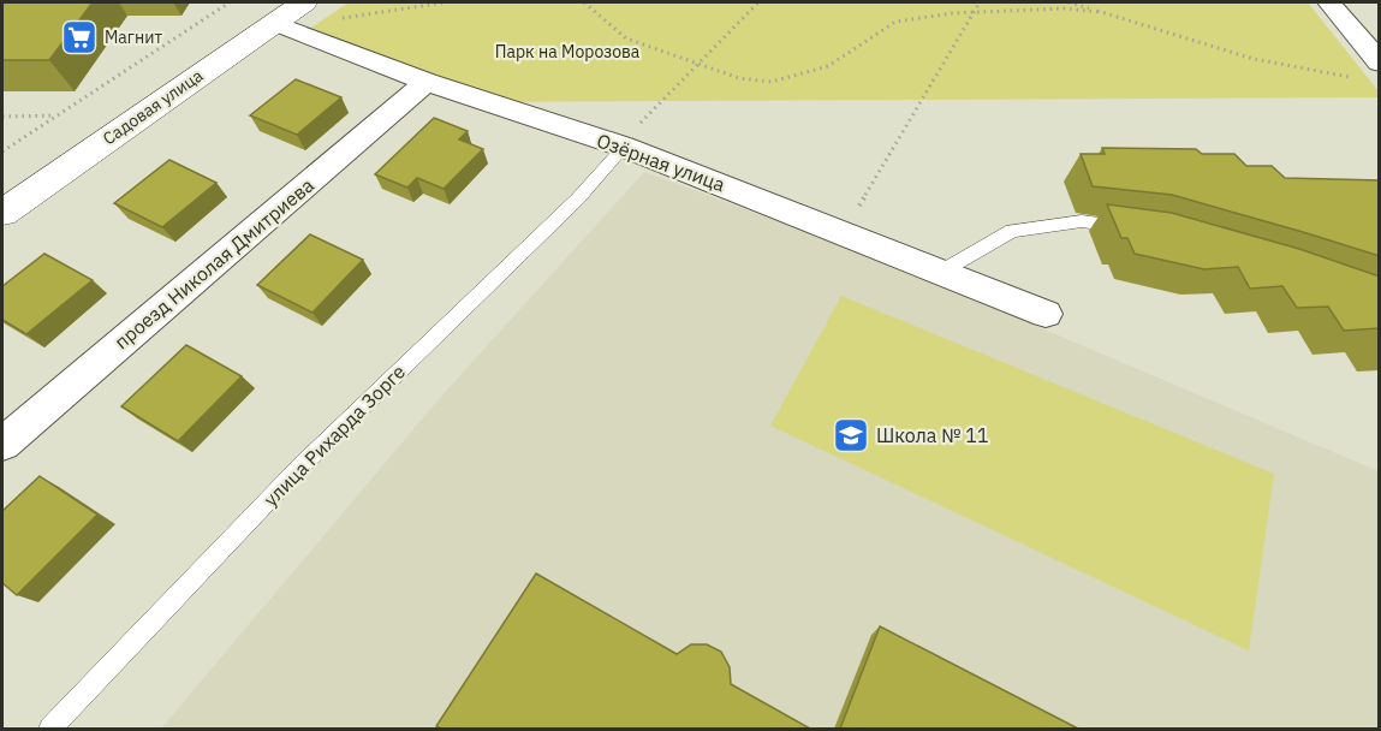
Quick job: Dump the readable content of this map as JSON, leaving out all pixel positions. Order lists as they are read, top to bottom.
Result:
{
  "streets": {
    "street": ["Садовая улица", "Озёрная улица", "проезд Николая Дмитриева"],
    "lane": ["улица Рихарда Зорге"]
  },
  "crossings": [
    ["Садовая улица", "Озёрная улица"],
    ["Озёрная улица", "проезд Николая Дмитриева"],
    ["Озёрная улица", "улица Рихарда Зорге"]
  ],
  "parks": ["Парк на Морозова"],
  "places": {
    "supermarket": ["Магнит"],
    "school or university": ["Школа № 11"]
  }
}
